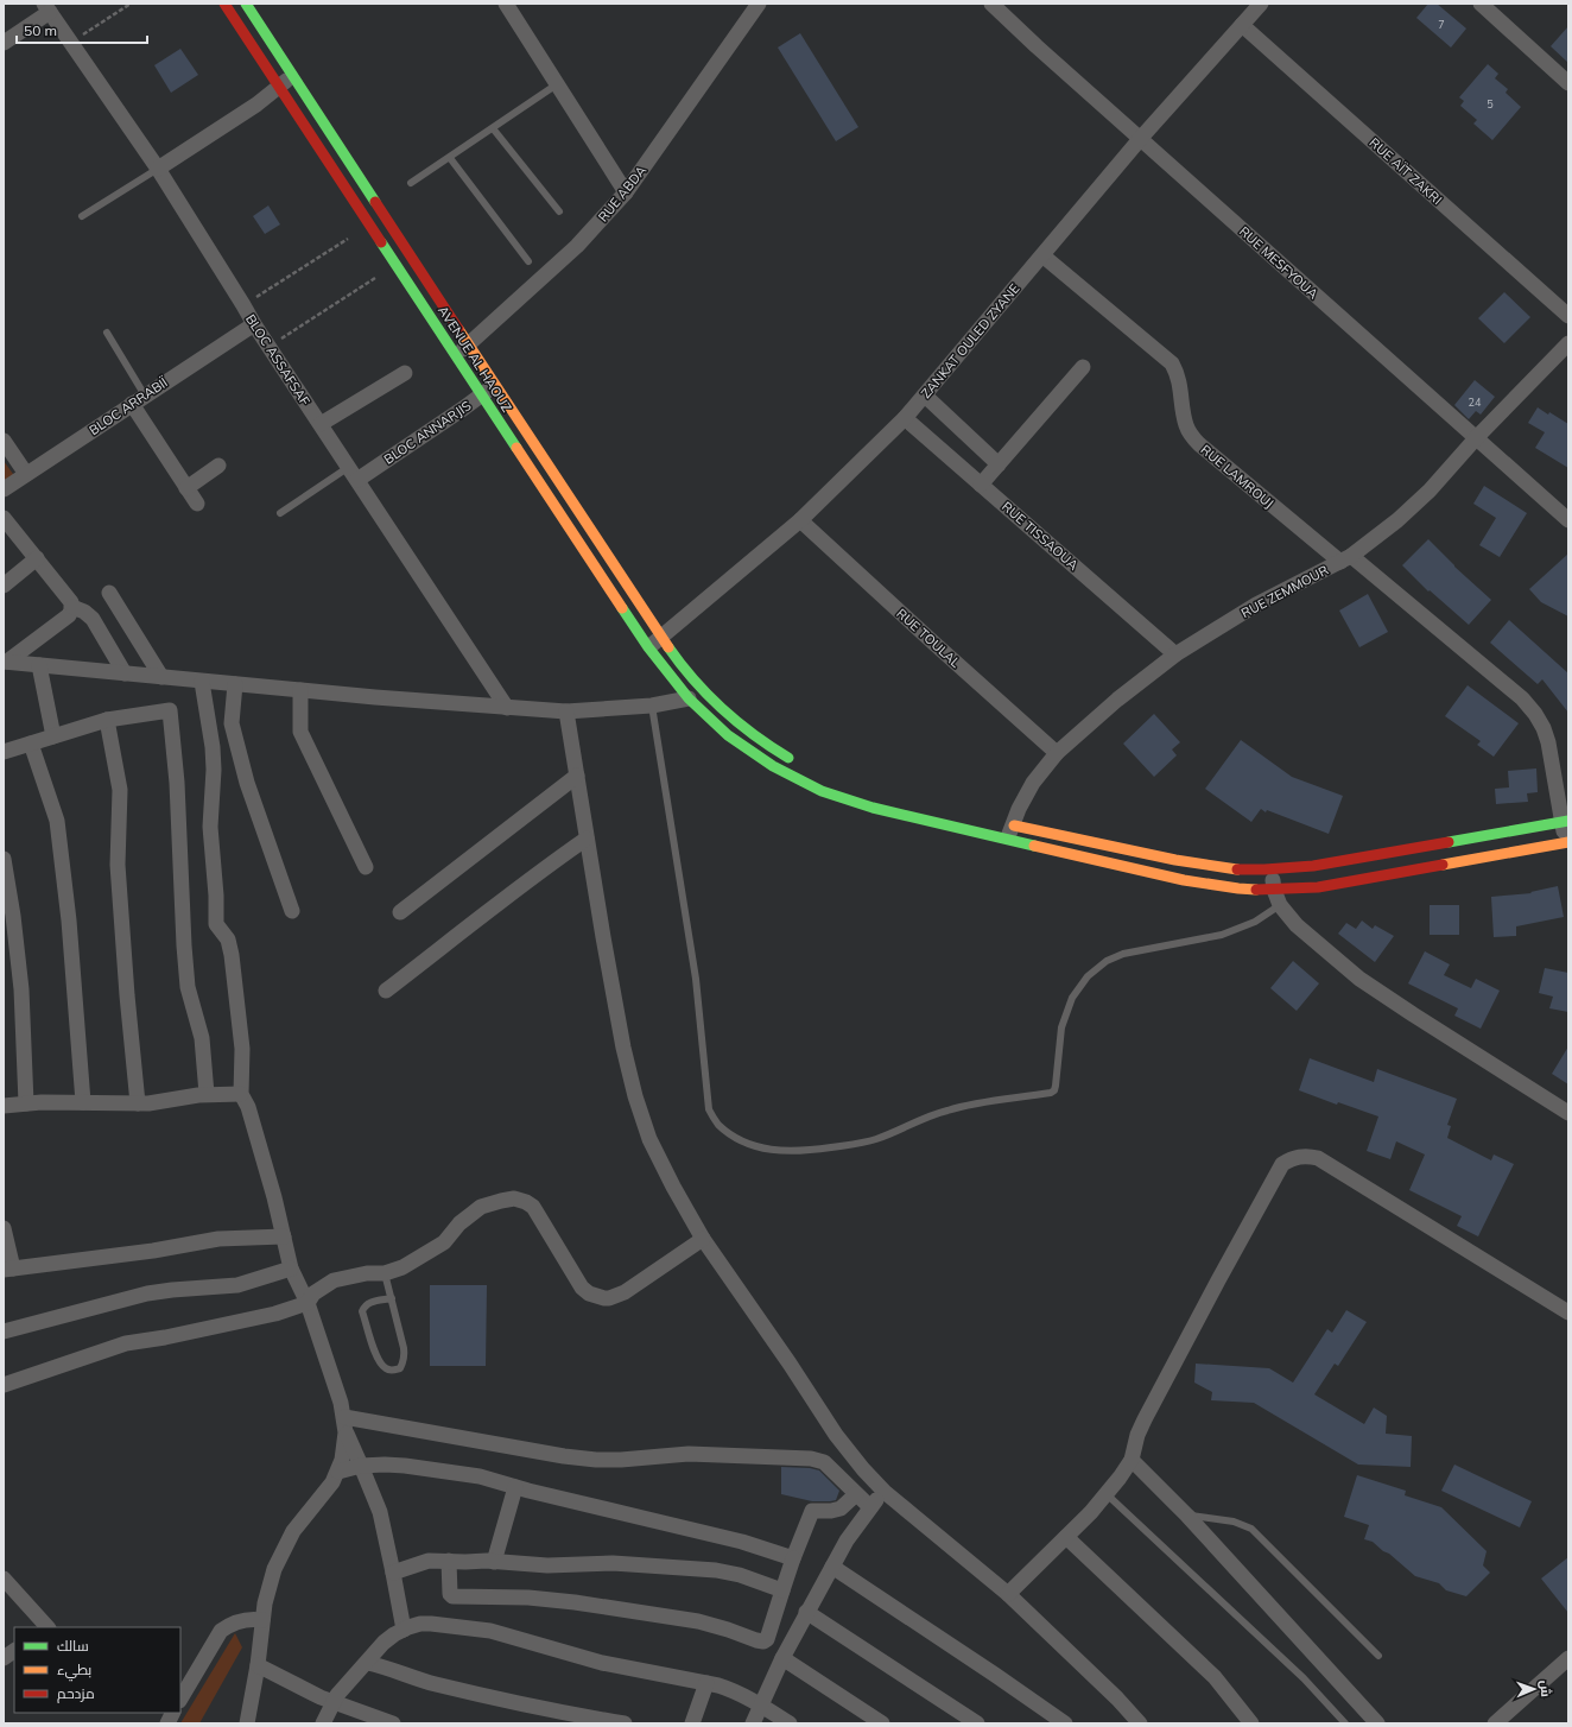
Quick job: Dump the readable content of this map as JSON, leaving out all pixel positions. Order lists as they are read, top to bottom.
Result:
{
  "streets": {
    "main road": ["AVENUE AL HAOUZ"],
    "street": [
      "RUE AÏT ZAKRI",
      "RUE ABDA",
      "RUE MESFYOUA",
      "ZANKAT OULED ZYANE",
      "BLOC ASSAFSAF",
      "BLOC ARRABIÏ",
      "BLOC ANNARJIS",
      "RUE LAMROUJ",
      "RUE TISSAOUA",
      "RUE ZEMMOUR",
      "RUE TOULAL"
    ]
  },
  "crossings": [
    ["RUE AÏT ZAKRI", "ZANKAT OULED ZYANE"],
    ["RUE ABDA", "AVENUE AL HAOUZ"],
    ["RUE MESFYOUA", "ZANKAT OULED ZYANE"],
    ["RUE MESFYOUA", "RUE ZEMMOUR"],
    ["ZANKAT OULED ZYANE", "AVENUE AL HAOUZ"],
    ["ZANKAT OULED ZYANE", "RUE LAMROUJ"],
    ["ZANKAT OULED ZYANE", "RUE TISSAOUA"],
    ["ZANKAT OULED ZYANE", "RUE TOULAL"],
    ["AVENUE AL HAOUZ", "BLOC ANNARJIS"],
    ["AVENUE AL HAOUZ", "RUE ZEMMOUR"],
    ["BLOC ASSAFSAF", "BLOC ARRABIÏ"],
    ["BLOC ASSAFSAF", "BLOC ANNARJIS"],
    ["RUE LAMROUJ", "RUE ZEMMOUR"],
    ["RUE TISSAOUA", "RUE ZEMMOUR"],
    ["RUE ZEMMOUR", "RUE TOULAL"]
  ],
  "house_numbers": ["7", "5", "24"],
  "legend": ["سالك", "بطيء", "مزدحم"],
  "scale_bar": "50 m",
  "north": "right"
}
